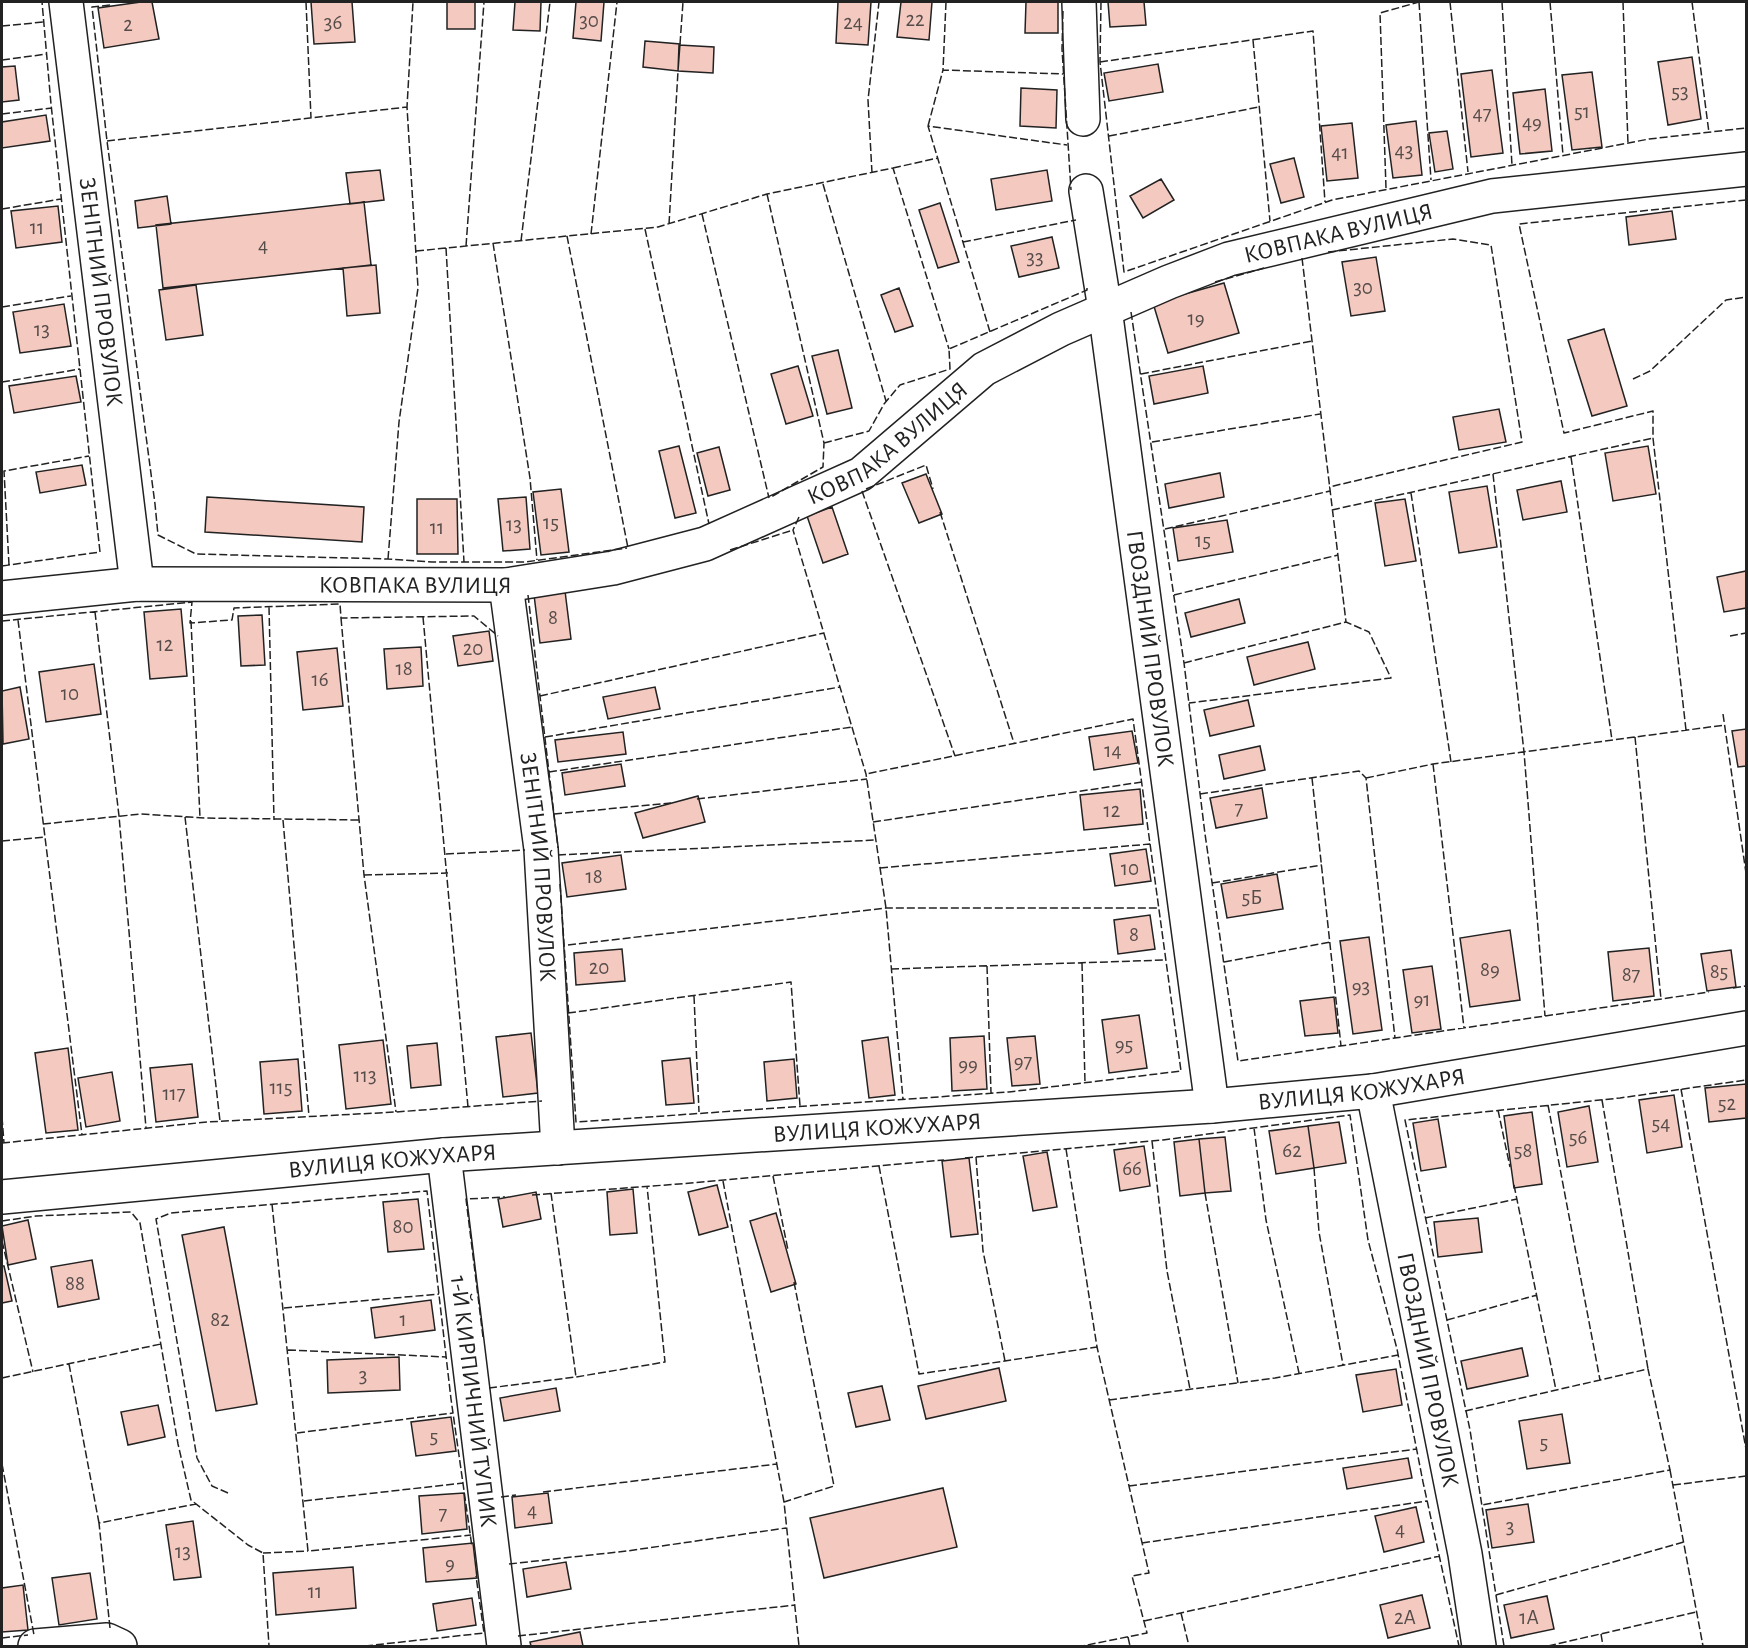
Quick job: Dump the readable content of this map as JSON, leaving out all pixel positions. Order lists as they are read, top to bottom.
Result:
{
  "streets": {
    "street": [
      "КОВПАКА ВУЛИЦЯ",
      "ЗЕНІТНИЙ ПРОВУЛОК",
      "ГВОЗДНИЙ ПРОВУЛОК",
      "ВУЛИЦЯ КОЖУХАРЯ",
      "1-Й КИРПИЧНИЙ ТУПИК"
    ]
  },
  "crossings": [
    ["КОВПАКА ВУЛИЦЯ", "ЗЕНІТНИЙ ПРОВУЛОК"],
    ["КОВПАКА ВУЛИЦЯ", "ГВОЗДНИЙ ПРОВУЛОК"],
    ["ЗЕНІТНИЙ ПРОВУЛОК", "ВУЛИЦЯ КОЖУХАРЯ"],
    ["ГВОЗДНИЙ ПРОВУЛОК", "ВУЛИЦЯ КОЖУХАРЯ"],
    ["ВУЛИЦЯ КОЖУХАРЯ", "1-Й КИРПИЧНИЙ ТУПИК"]
  ],
  "house_numbers": [
    "22",
    "30",
    "36",
    "24",
    "2",
    "53",
    "51",
    "47",
    "49",
    "43",
    "41",
    "11",
    "4",
    "33",
    "30",
    "19",
    "13",
    "15",
    "13",
    "11",
    "15",
    "8",
    "12",
    "20",
    "18",
    "16",
    "10",
    "14",
    "7",
    "12",
    "10",
    "18",
    "5Б",
    "8",
    "20",
    "89",
    "85",
    "87",
    "93",
    "91",
    "95",
    "97",
    "99",
    "113",
    "115",
    "117",
    "52",
    "54",
    "56",
    "62",
    "58",
    "66",
    "80",
    "88",
    "82",
    "1",
    "3",
    "5",
    "5",
    "4",
    "7",
    "3",
    "4",
    "13",
    "9",
    "11",
    "2А",
    "1А"
  ]
}
